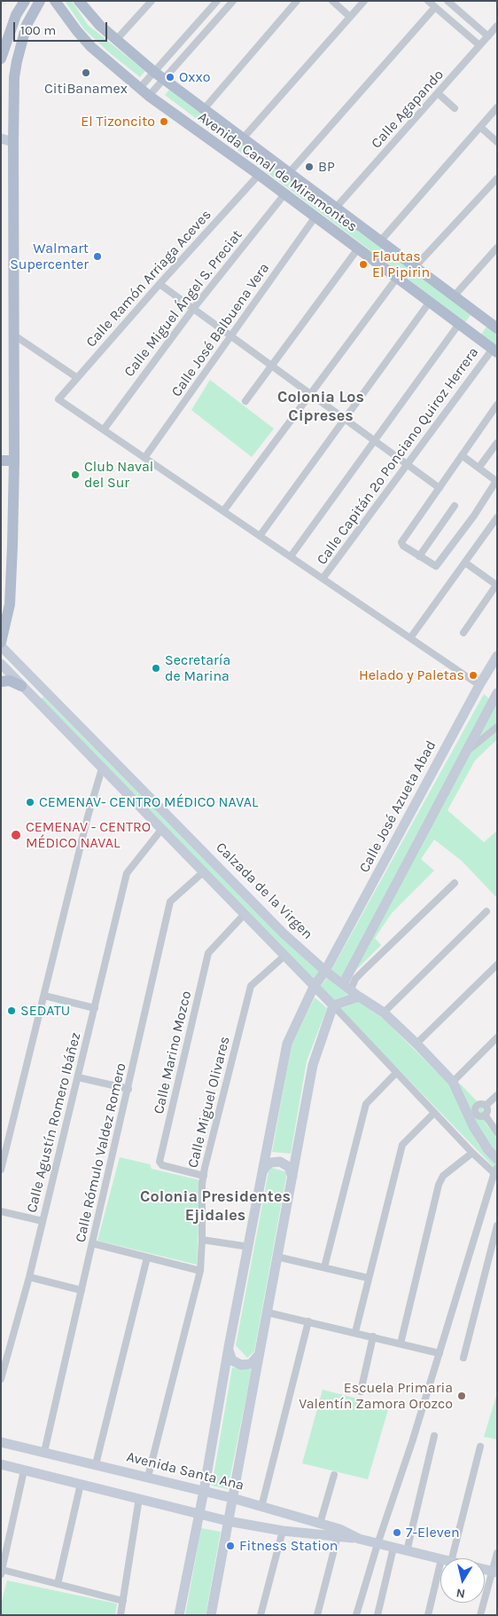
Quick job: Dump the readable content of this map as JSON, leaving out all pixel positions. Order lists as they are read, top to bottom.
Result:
{
  "streets": {
    "main road": ["Avenida Canal de Miramontes"],
    "street": [
      "Calle Agapando",
      "Calle Ramón Arriaga Aceves",
      "Calle Miguel Ángel S. Preciat",
      "Calle José Balbuena Vera",
      "Calle Capitán 2º Ponciano Quiroz Herrera",
      "Calle José Azueta Abad",
      "Calzada de la Virgen",
      "Calle Marino Mozco",
      "Calle Miguel Olivares",
      "Calle Agustín Romero Ibáñez",
      "Calle Rómulo Valdez Romero",
      "Avenida Santa Ana"
    ]
  },
  "crossings": [
    ["Calle Agapando", "Avenida Canal de Miramontes"],
    ["Avenida Canal de Miramontes", "Calle Ramón Arriaga Aceves"],
    ["Avenida Canal de Miramontes", "Calle Miguel Ángel S. Preciat"],
    ["Avenida Canal de Miramontes", "Calle José Balbuena Vera"],
    ["Avenida Canal de Miramontes", "Calle Capitán 2º Ponciano Quiroz Herrera"],
    ["Calle Ramón Arriaga Aceves", "Calle Miguel Ángel S. Preciat"],
    ["Calle José Azueta Abad", "Calzada de la Virgen"],
    ["Calle José Azueta Abad", "Avenida Santa Ana"],
    ["Calzada de la Virgen", "Calle Marino Mozco"],
    ["Calzada de la Virgen", "Calle Miguel Olivares"],
    ["Calzada de la Virgen", "Calle Agustín Romero Ibáñez"],
    ["Calzada de la Virgen", "Calle Rómulo Valdez Romero"],
    ["Calle Marino Mozco", "Calle Miguel Olivares"],
    ["Calle Miguel Olivares", "Avenida Santa Ana"],
    ["Calle Rómulo Valdez Romero", "Avenida Santa Ana"]
  ],
  "districts": ["Colonia Los Cipreses", "Colonia Presidentes Ejidales"],
  "places": [
    "CitiBanamex",
    "Oxxo",
    "El Tizoncito",
    "BP",
    "Walmart Supercenter",
    "Flautas El Pipirin",
    "Club Naval del Sur",
    "Secretaría de Marina",
    "Helado y Paletas",
    "CEMENAV- CENTRO MÉDICO NAVAL",
    "CEMENAV - CENTRO MÉDICO NAVAL",
    "SEDATU",
    "Escuela Primaria Valentín Zamora Orozco",
    "7-Eleven",
    "Fitness Station"
  ],
  "scale_bar": "100 m",
  "north": "bottom"
}
